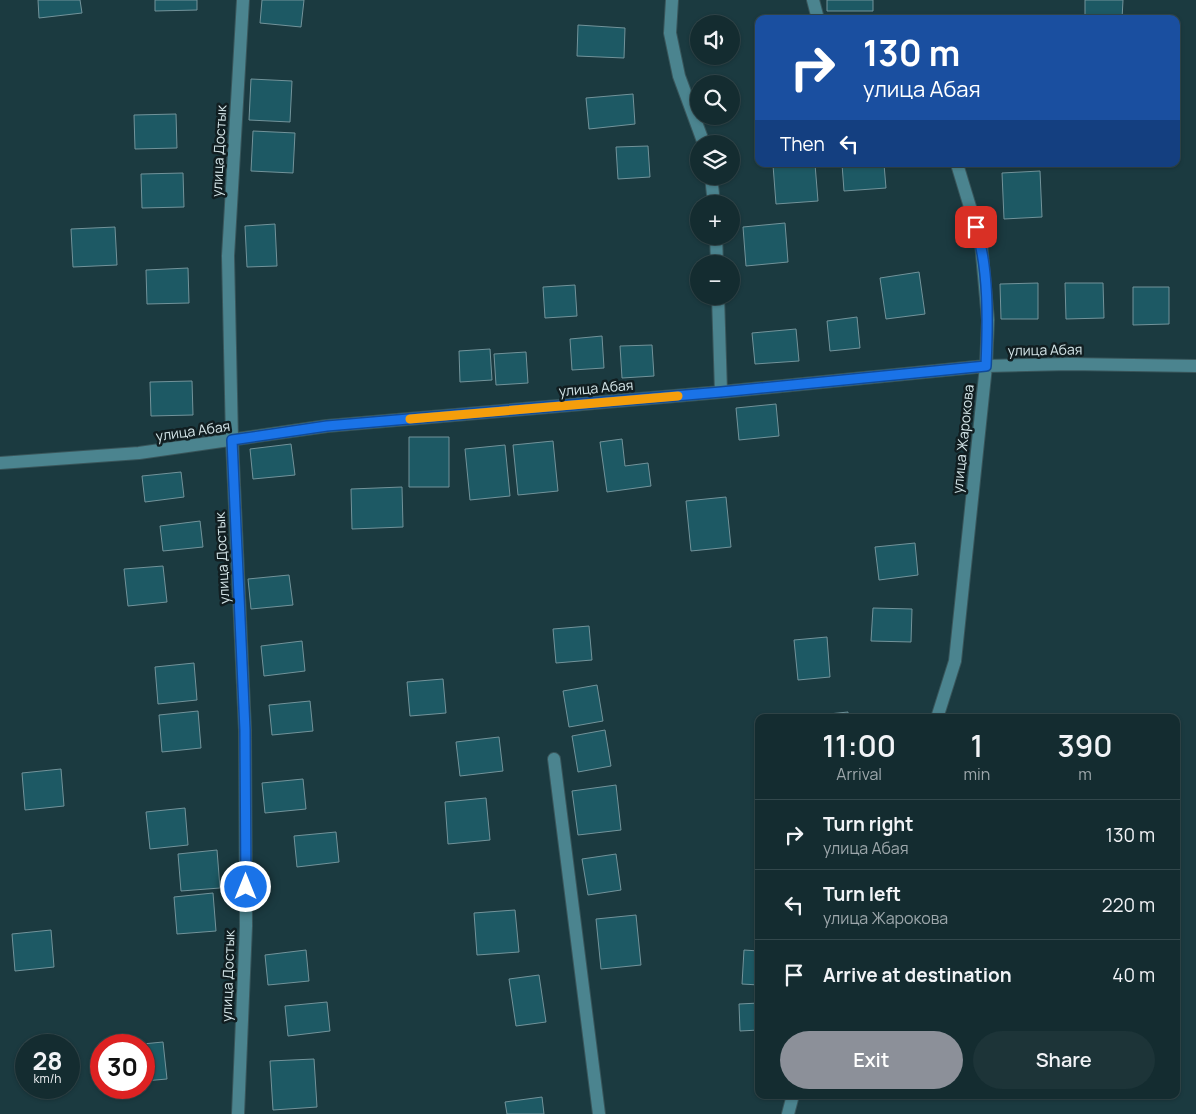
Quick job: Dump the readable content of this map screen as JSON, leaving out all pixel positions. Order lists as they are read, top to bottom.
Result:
{
  "streets": {
    "street": ["улица Достык", "улица Абая", "улица Жарокова"]
  },
  "crossings": [
    ["улица Достык", "улица Абая"],
    ["улица Абая", "улица Жарокова"]
  ],
  "page": {
    "map_buttons": ["+", "−"],
    "turn": ["130 m", "улица Абая"],
    "then": "Then",
    "eta": [
      "11:00",
      "Arrival",
      "1",
      "min",
      "390",
      "m"
    ],
    "list": [
      {
        "name": "Turn right",
        "note": "улица Абая",
        "value": "130 m"
      },
      {
        "name": "Turn left",
        "note": "улица Жарокова",
        "value": "220 m"
      },
      {
        "name": "Arrive at destination",
        "value": "40 m"
      }
    ],
    "buttons": ["Exit", "Share"],
    "speed": "28 km/h",
    "limit": "30"
  }
}
